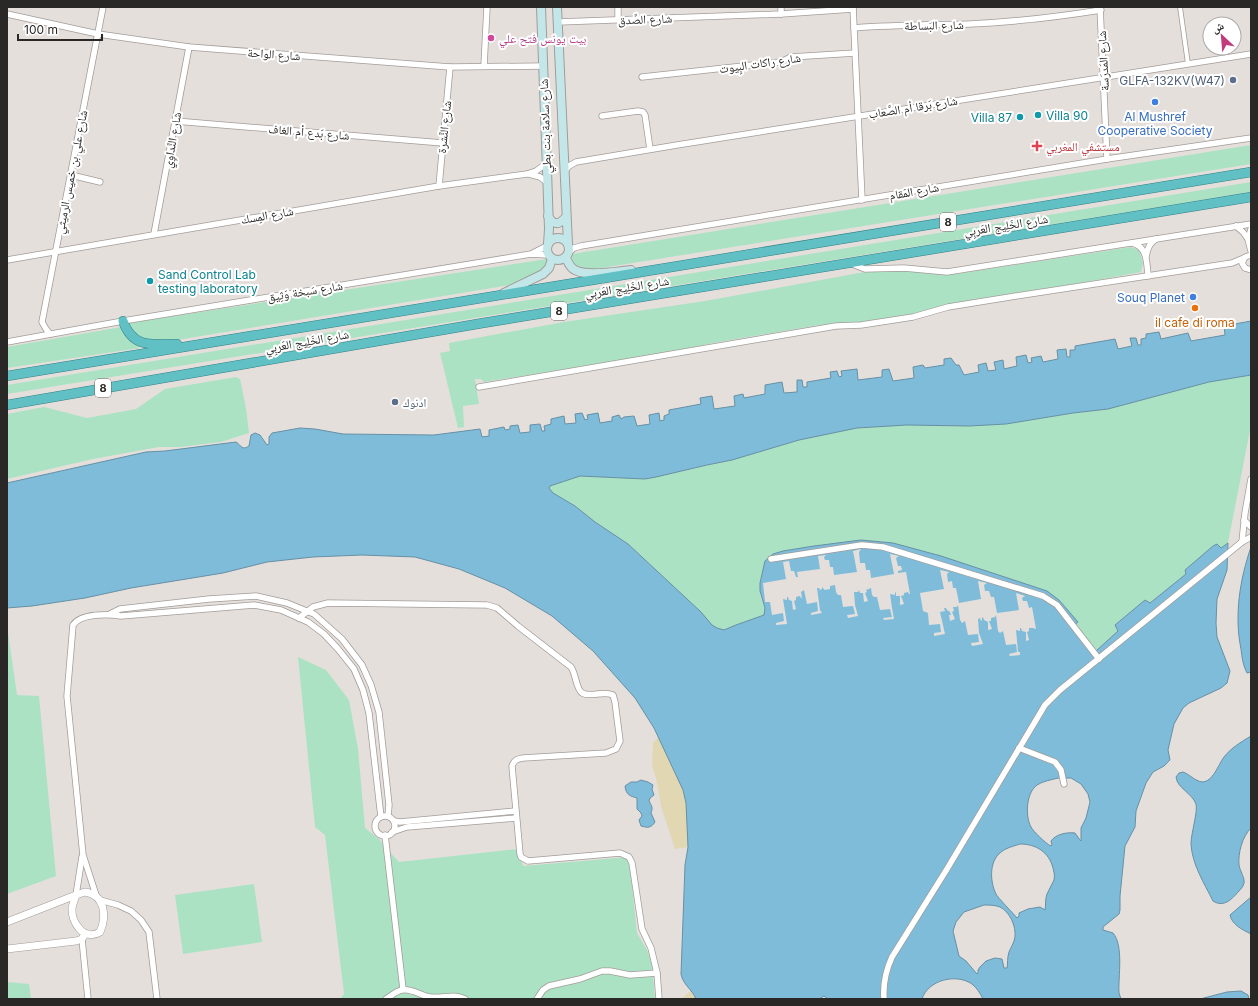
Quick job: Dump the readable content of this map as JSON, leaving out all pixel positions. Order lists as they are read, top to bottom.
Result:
{
  "streets": {
    "highway": ["8", "شارع الخَلِيج العَربِي"],
    "main road": ["شارع سلامة بنت بطي"],
    "street": [
      "شارع الصِّدق",
      "شارع البَساطة",
      "شارع الواحة",
      "شارع المَدرَسة",
      "شارع راكات البِيوت",
      "شارع بَرقا أم الصَّعاب",
      "شارع النَّشرة",
      "شارع بَدع أم الغاف",
      "شارع النَّداوِي",
      "شارع علي بن خميس الرميثي",
      "شارع المَقام",
      "شارع المِسك",
      "شارع سَبخة وَثِيق"
    ]
  },
  "crossings": [
    ["شارع الصِّدق", "شارع سلامة بنت بطي"],
    ["شارع البَساطة", "شارع المَدرَسة"],
    ["شارع الواحة", "شارع سلامة بنت بطي"],
    ["شارع الواحة", "شارع النَّشرة"],
    ["شارع الواحة", "شارع النَّداوِي"],
    ["شارع الواحة", "شارع علي بن خميس الرميثي"],
    ["شارع المَدرَسة", "شارع بَرقا أم الصَّعاب"],
    ["شارع المَدرَسة", "شارع المَقام"],
    ["شارع بَرقا أم الصَّعاب", "شارع سلامة بنت بطي"],
    ["شارع سلامة بنت بطي", "شارع المَقام"],
    ["شارع سلامة بنت بطي", "شارع المِسك"],
    ["شارع سلامة بنت بطي", "شارع سَبخة وَثِيق"],
    ["شارع النَّشرة", "شارع بَدع أم الغاف"],
    ["شارع النَّشرة", "شارع المِسك"],
    ["شارع بَدع أم الغاف", "شارع النَّداوِي"],
    ["شارع النَّداوِي", "شارع المِسك"],
    ["شارع علي بن خميس الرميثي", "شارع المِسك"],
    ["شارع علي بن خميس الرميثي", "شارع سَبخة وَثِيق"],
    ["شارع المَقام", "شارع سَبخة وَثِيق"]
  ],
  "places": {
    "other": [
      "بيت يونس فتح علي",
      "GLFA-132KV(W47)",
      "Al Mushref Cooperative Society",
      "Villa 90",
      "Villa 87",
      "Sand Control Lab testing laboratory",
      "Souq Planet",
      "il cafe di roma",
      "ادنوك"
    ],
    "health": ["مستشفي المغربي"]
  },
  "scale_bar": "100 m",
  "north": "top left"
}
